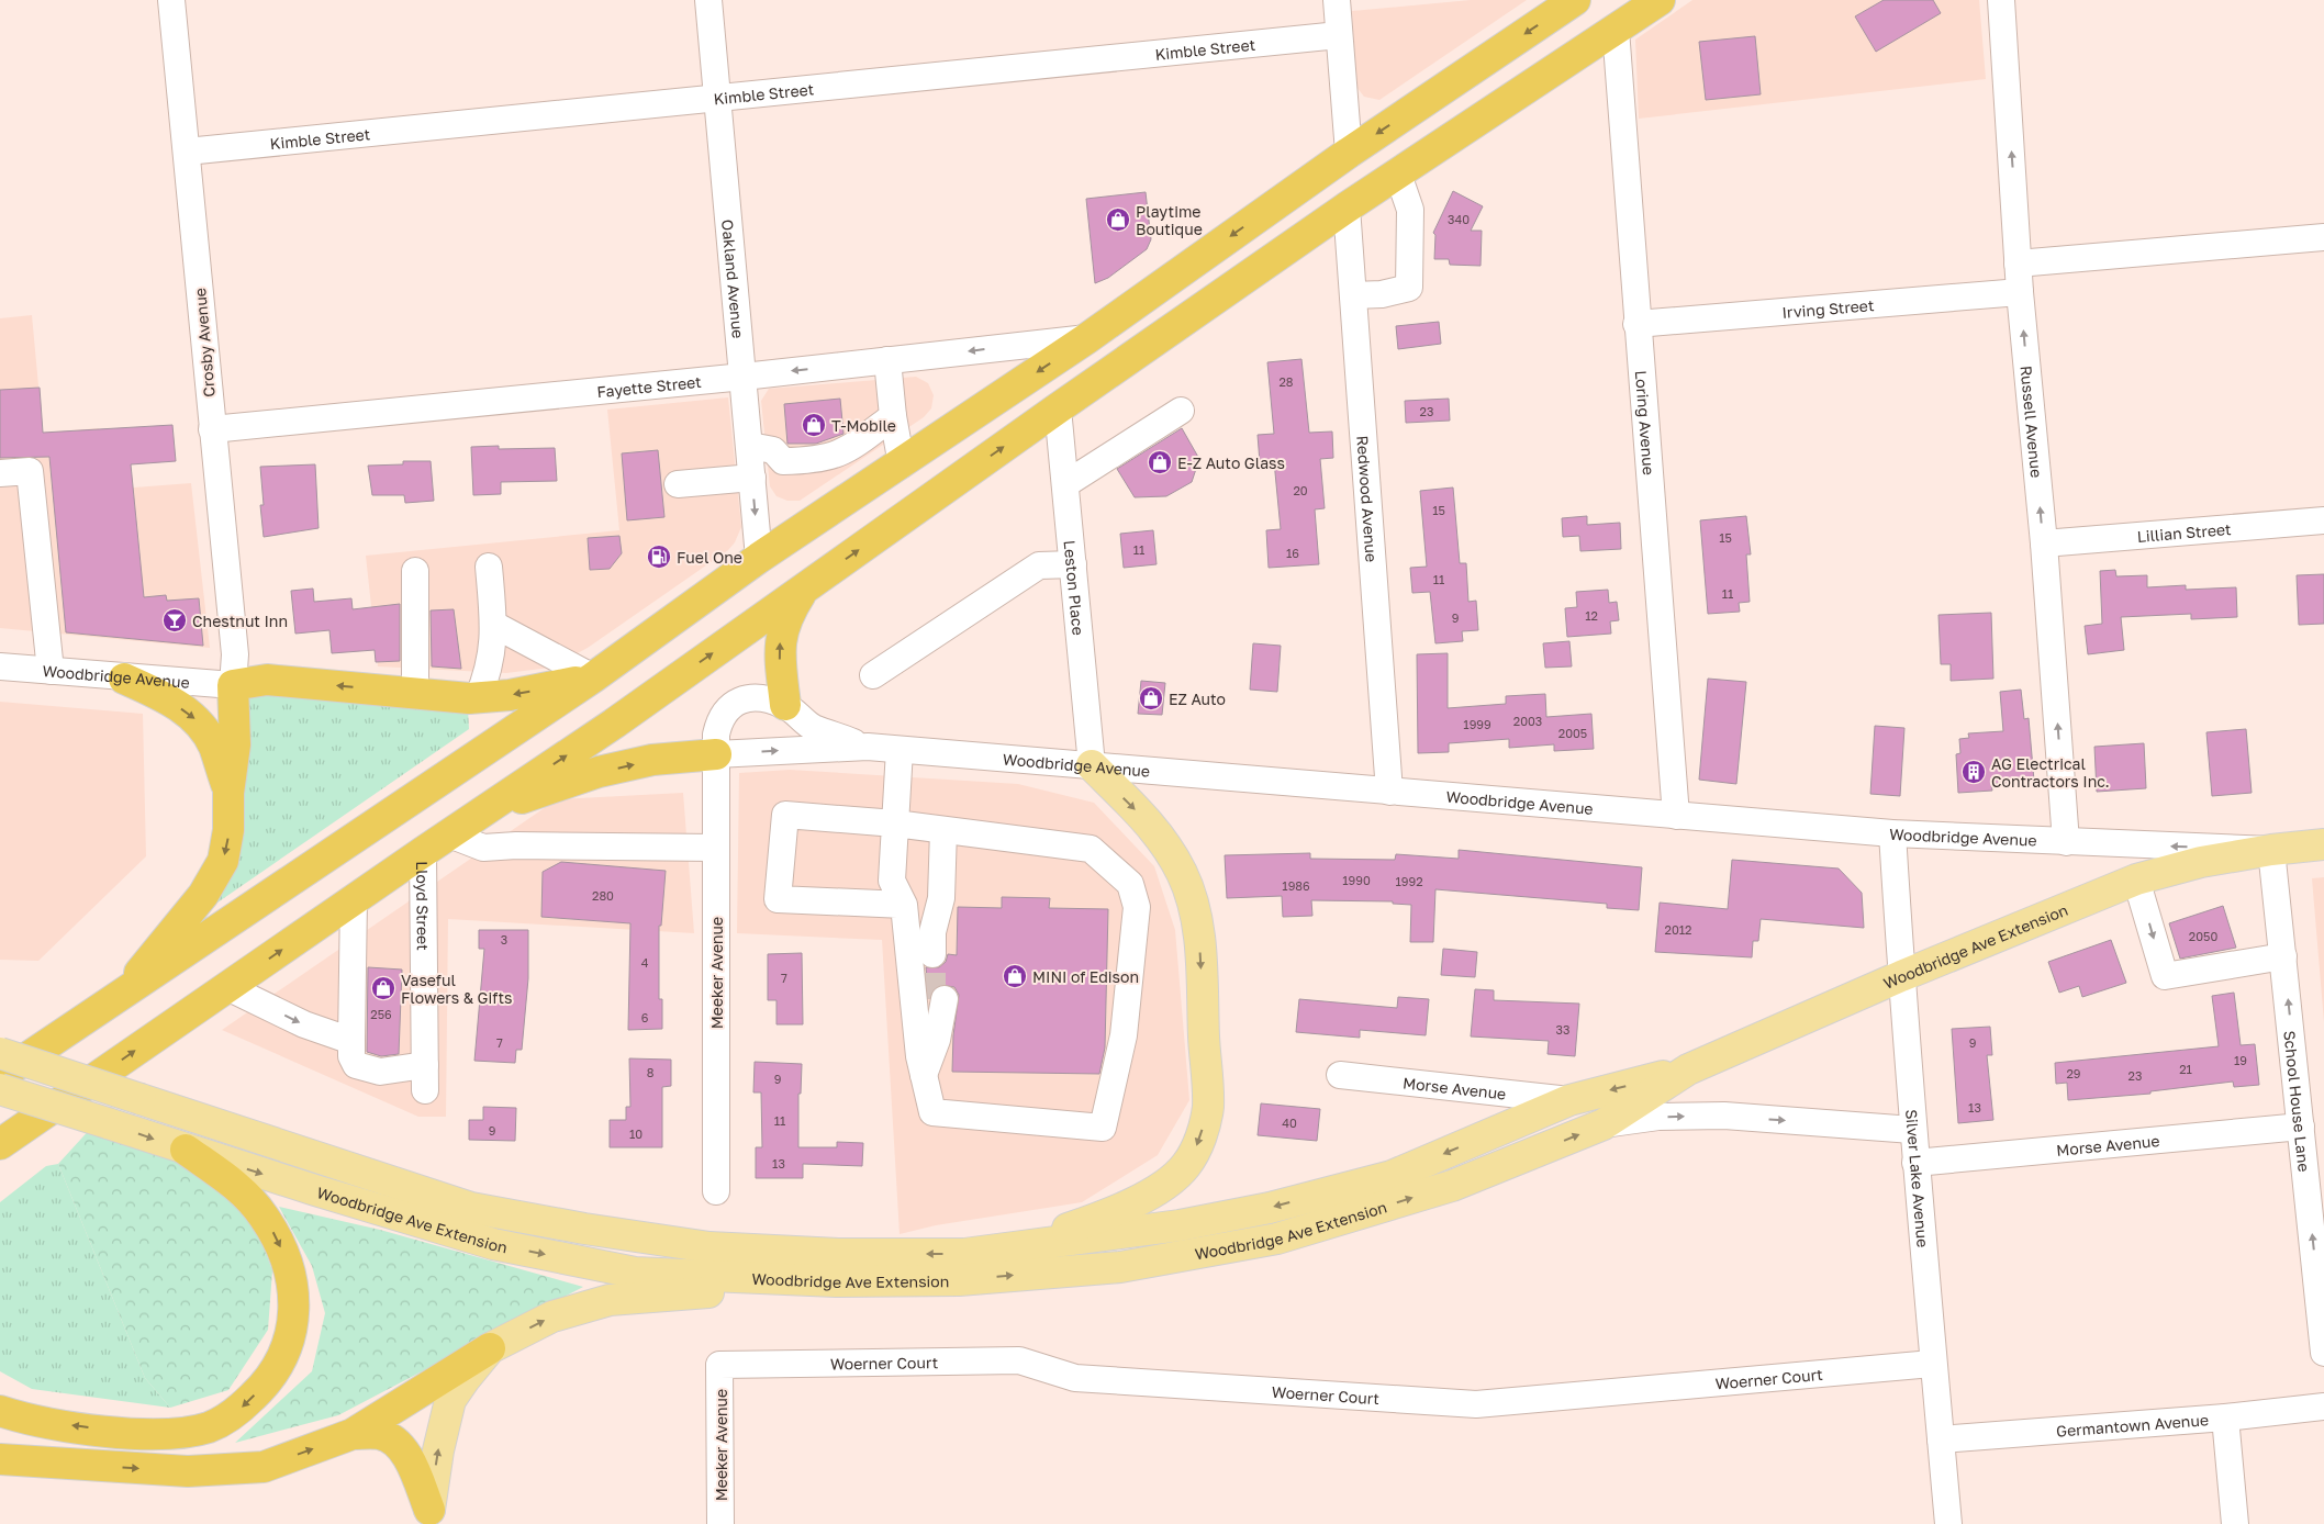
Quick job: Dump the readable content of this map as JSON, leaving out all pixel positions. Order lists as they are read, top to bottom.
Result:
{
  "streets": {
    "main road": ["Woodbridge Avenue", "Woodbridge Ave Extension"],
    "street": [
      "Kimble Street",
      "Oakland Avenue",
      "Irving Street",
      "Crosby Avenue",
      "Fayette Street",
      "Russell Avenue",
      "Loring Avenue",
      "Redwood Avenue",
      "Lillian Street",
      "Leston Place",
      "Lloyd Street",
      "Meeker Avenue",
      "Morse Avenue",
      "School House Lane",
      "Silver Lake Avenue",
      "Woerner Court",
      "Germantown Avenue"
    ]
  },
  "crossings": [
    ["Kimble Street", "Oakland Avenue"],
    ["Kimble Street", "Crosby Avenue"],
    ["Oakland Avenue", "Fayette Street"],
    ["Irving Street", "Russell Avenue"],
    ["Irving Street", "Loring Avenue"],
    ["Crosby Avenue", "Fayette Street"],
    ["Crosby Avenue", "Woodbridge Avenue"],
    ["Russell Avenue", "Lillian Street"],
    ["Russell Avenue", "Woodbridge Avenue"],
    ["Loring Avenue", "Woodbridge Avenue"],
    ["Redwood Avenue", "Woodbridge Avenue"],
    ["Leston Place", "Woodbridge Avenue"],
    ["Woodbridge Avenue", "Woodbridge Ave Extension"],
    ["Woodbridge Avenue", "Meeker Avenue"],
    ["Woodbridge Avenue", "School House Lane"],
    ["Woodbridge Avenue", "Silver Lake Avenue"],
    ["Woodbridge Ave Extension", "Morse Avenue"],
    ["Woodbridge Ave Extension", "School House Lane"],
    ["Woodbridge Ave Extension", "Silver Lake Avenue"],
    ["Meeker Avenue", "Woerner Court"],
    ["Morse Avenue", "School House Lane"],
    ["Morse Avenue", "Silver Lake Avenue"],
    ["Silver Lake Avenue", "Woerner Court"],
    ["Silver Lake Avenue", "Germantown Avenue"]
  ],
  "one_way": ["Fayette Street", "Russell Avenue", "School House Lane"],
  "places": {
    "shop": [
      "Playtime Boutique",
      "T-Mobile",
      "E-Z Auto Glass",
      "EZ Auto",
      "MINI of Edison",
      "Vaseful Flowers & Gifts"
    ],
    "fuel station": ["Fuel One"],
    "bar": ["Chestnut Inn"],
    "building": ["AG Electrical Contractors Inc."]
  },
  "house_numbers": [
    "340",
    "28",
    "23",
    "20",
    "15",
    "15",
    "11",
    "16",
    "11",
    "11",
    "12",
    "9",
    "2003",
    "1999",
    "2005",
    "1990",
    "1992",
    "1986",
    "280",
    "2012",
    "2050",
    "3",
    "4",
    "7",
    "256",
    "6",
    "33",
    "7",
    "9",
    "19",
    "21",
    "8",
    "29",
    "23",
    "9",
    "13",
    "11",
    "40",
    "9",
    "10",
    "13"
  ]
}
